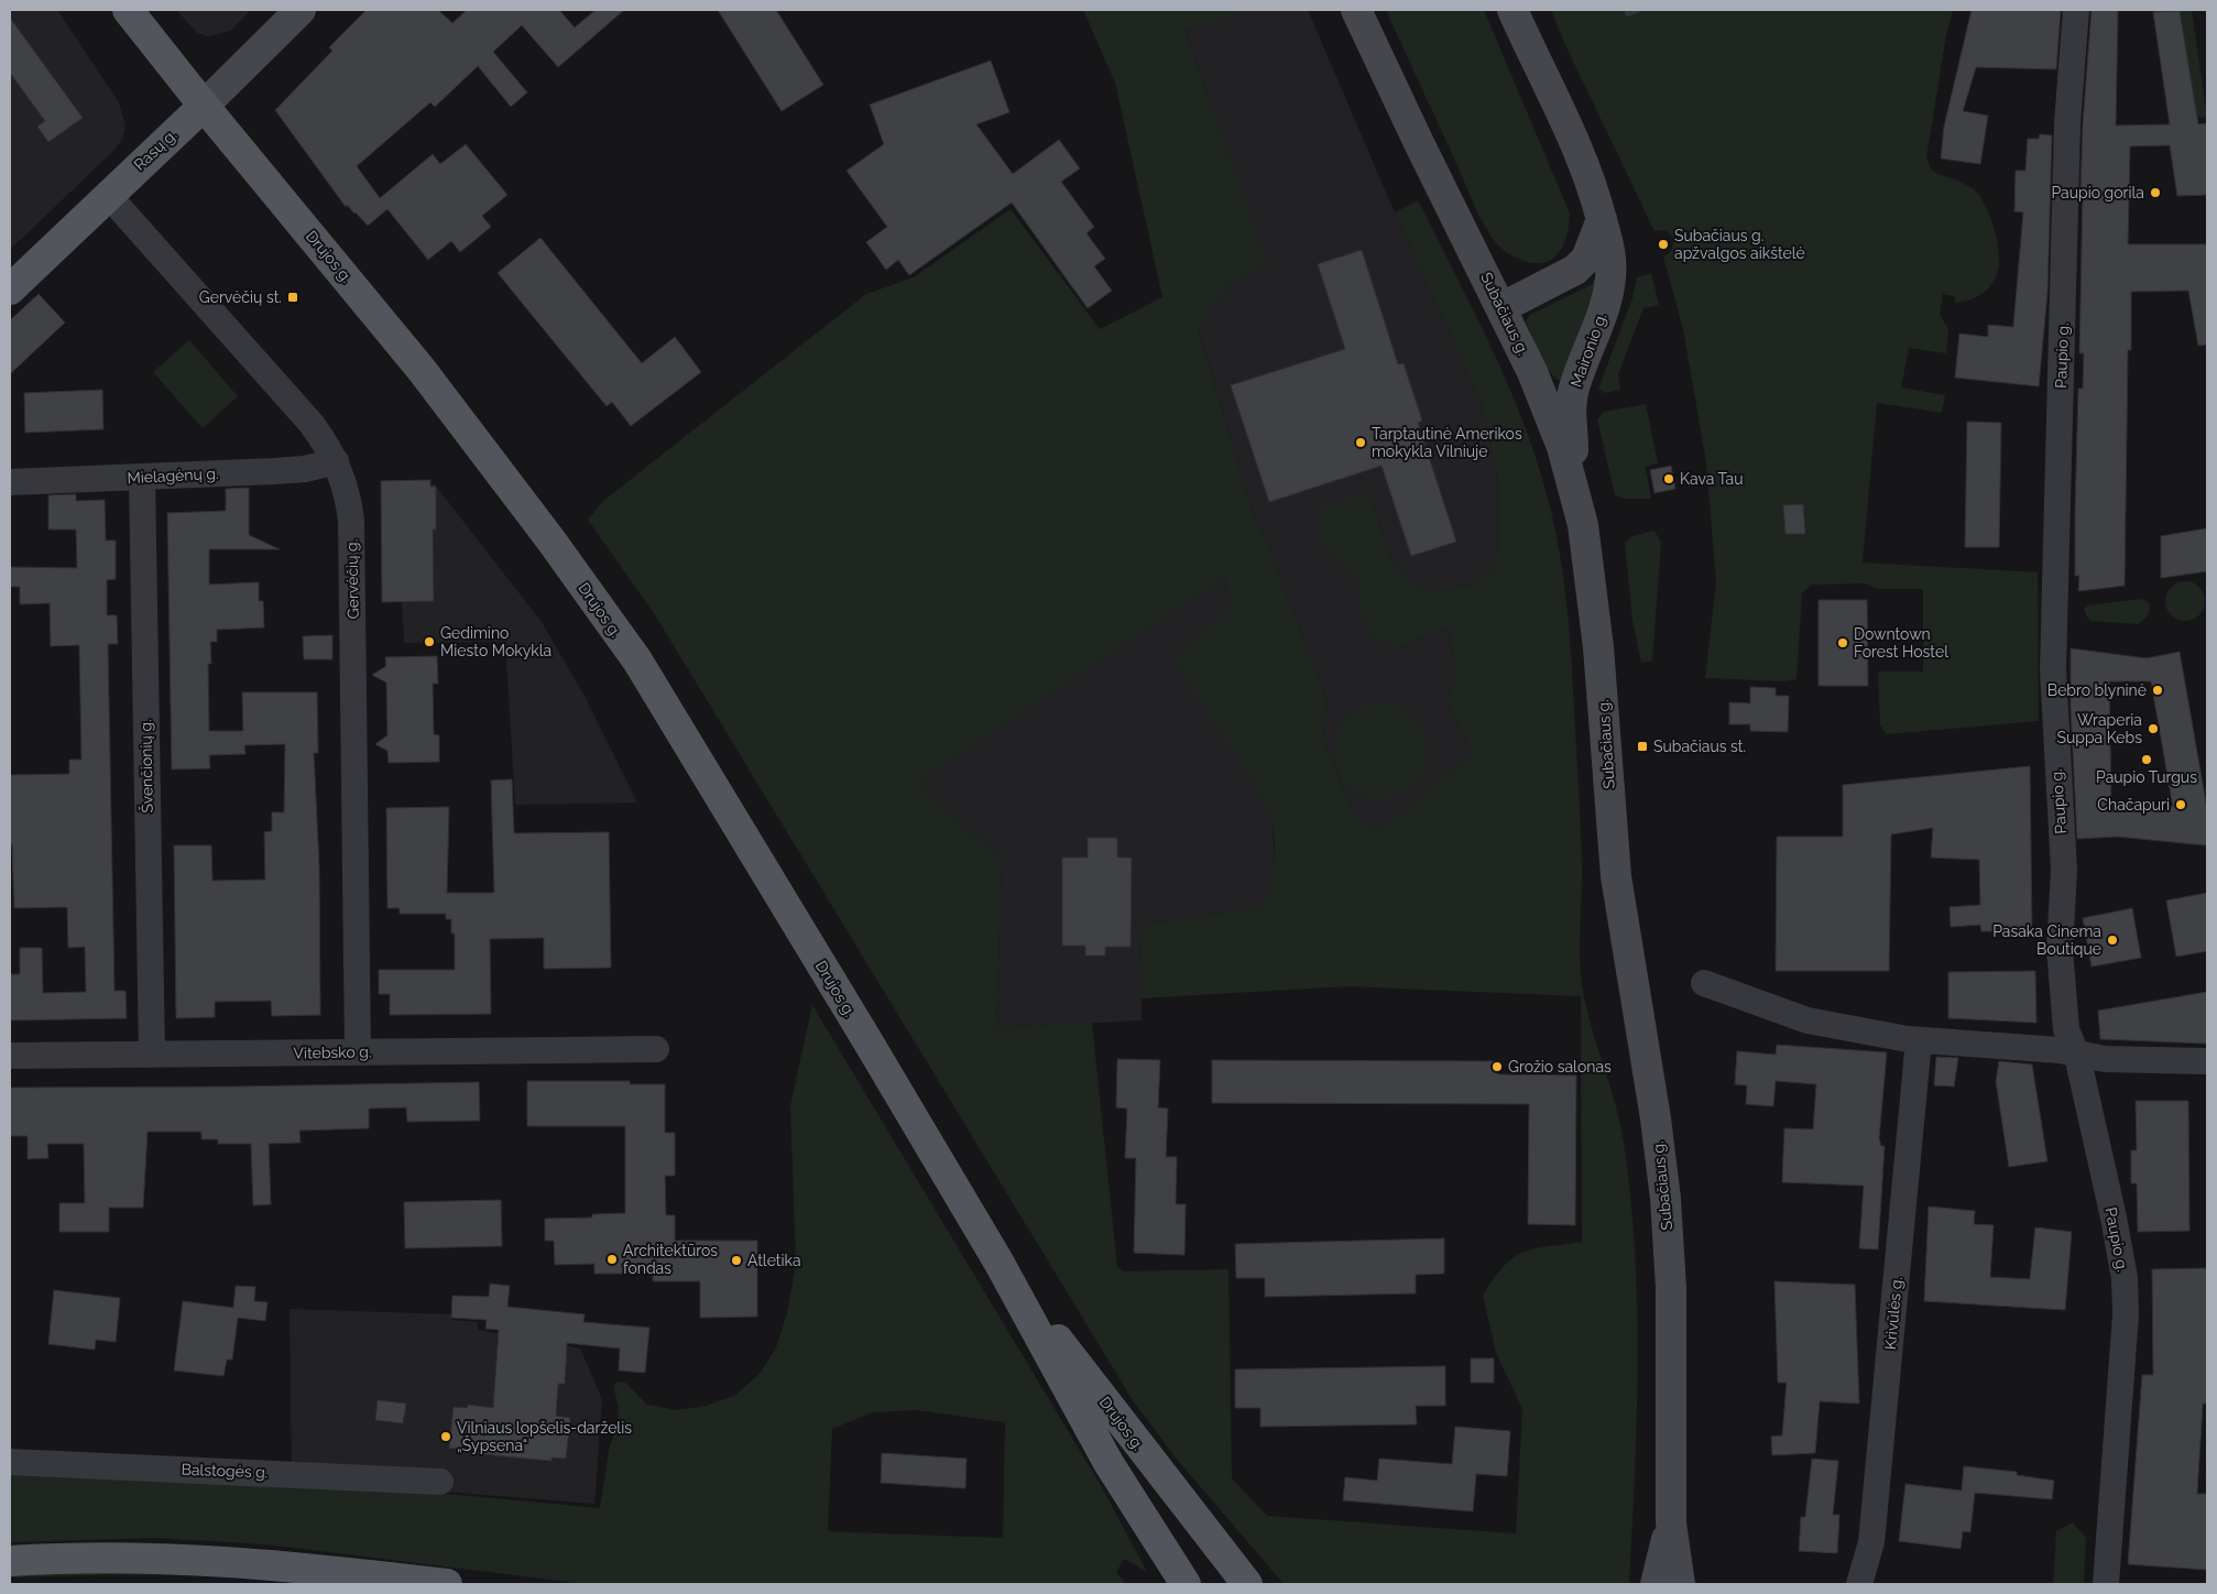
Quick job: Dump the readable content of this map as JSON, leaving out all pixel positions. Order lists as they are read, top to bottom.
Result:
{
  "streets": {
    "main road": [
      "Rasų g.",
      "Drujos g.",
      "Subačiaus g.",
      "Maironio g."
    ],
    "street": [
      "Paupio g.",
      "Mielagėnų g.",
      "Gervėčių g.",
      "Švenčionių g.",
      "Vitebsko g.",
      "Krivūlės g.",
      "Balstogės g."
    ]
  },
  "crossings": [
    ["Rasų g.", "Drujos g."],
    ["Rasų g.", "Gervėčių g."],
    ["Subačiaus g.", "Maironio g."],
    ["Mielagėnų g.", "Gervėčių g."],
    ["Mielagėnų g.", "Švenčionių g."],
    ["Gervėčių g.", "Vitebsko g."],
    ["Švenčionių g.", "Vitebsko g."]
  ],
  "places": {
    "other": [
      "Paupio gorila",
      "Subačiaus g. apžvalgos aikštelė",
      "Tarptautinė Amerikos mokykla Vilniuje",
      "Kava Tau",
      "Gedimino Miesto Mokykla",
      "Downtown Forest Hostel",
      "Bebro blyninė",
      "Wraperia Suppa Kebs",
      "Paupio Turgus",
      "Chačapuri",
      "Pasaka Cinema Boutique",
      "Grožio salonas",
      "Architektūros fondas",
      "Atletika",
      "Vilniaus lopšelis-darželis „Šypsena“"
    ],
    "transit": ["Gervėčių st.", "Subačiaus st."]
  }
}
